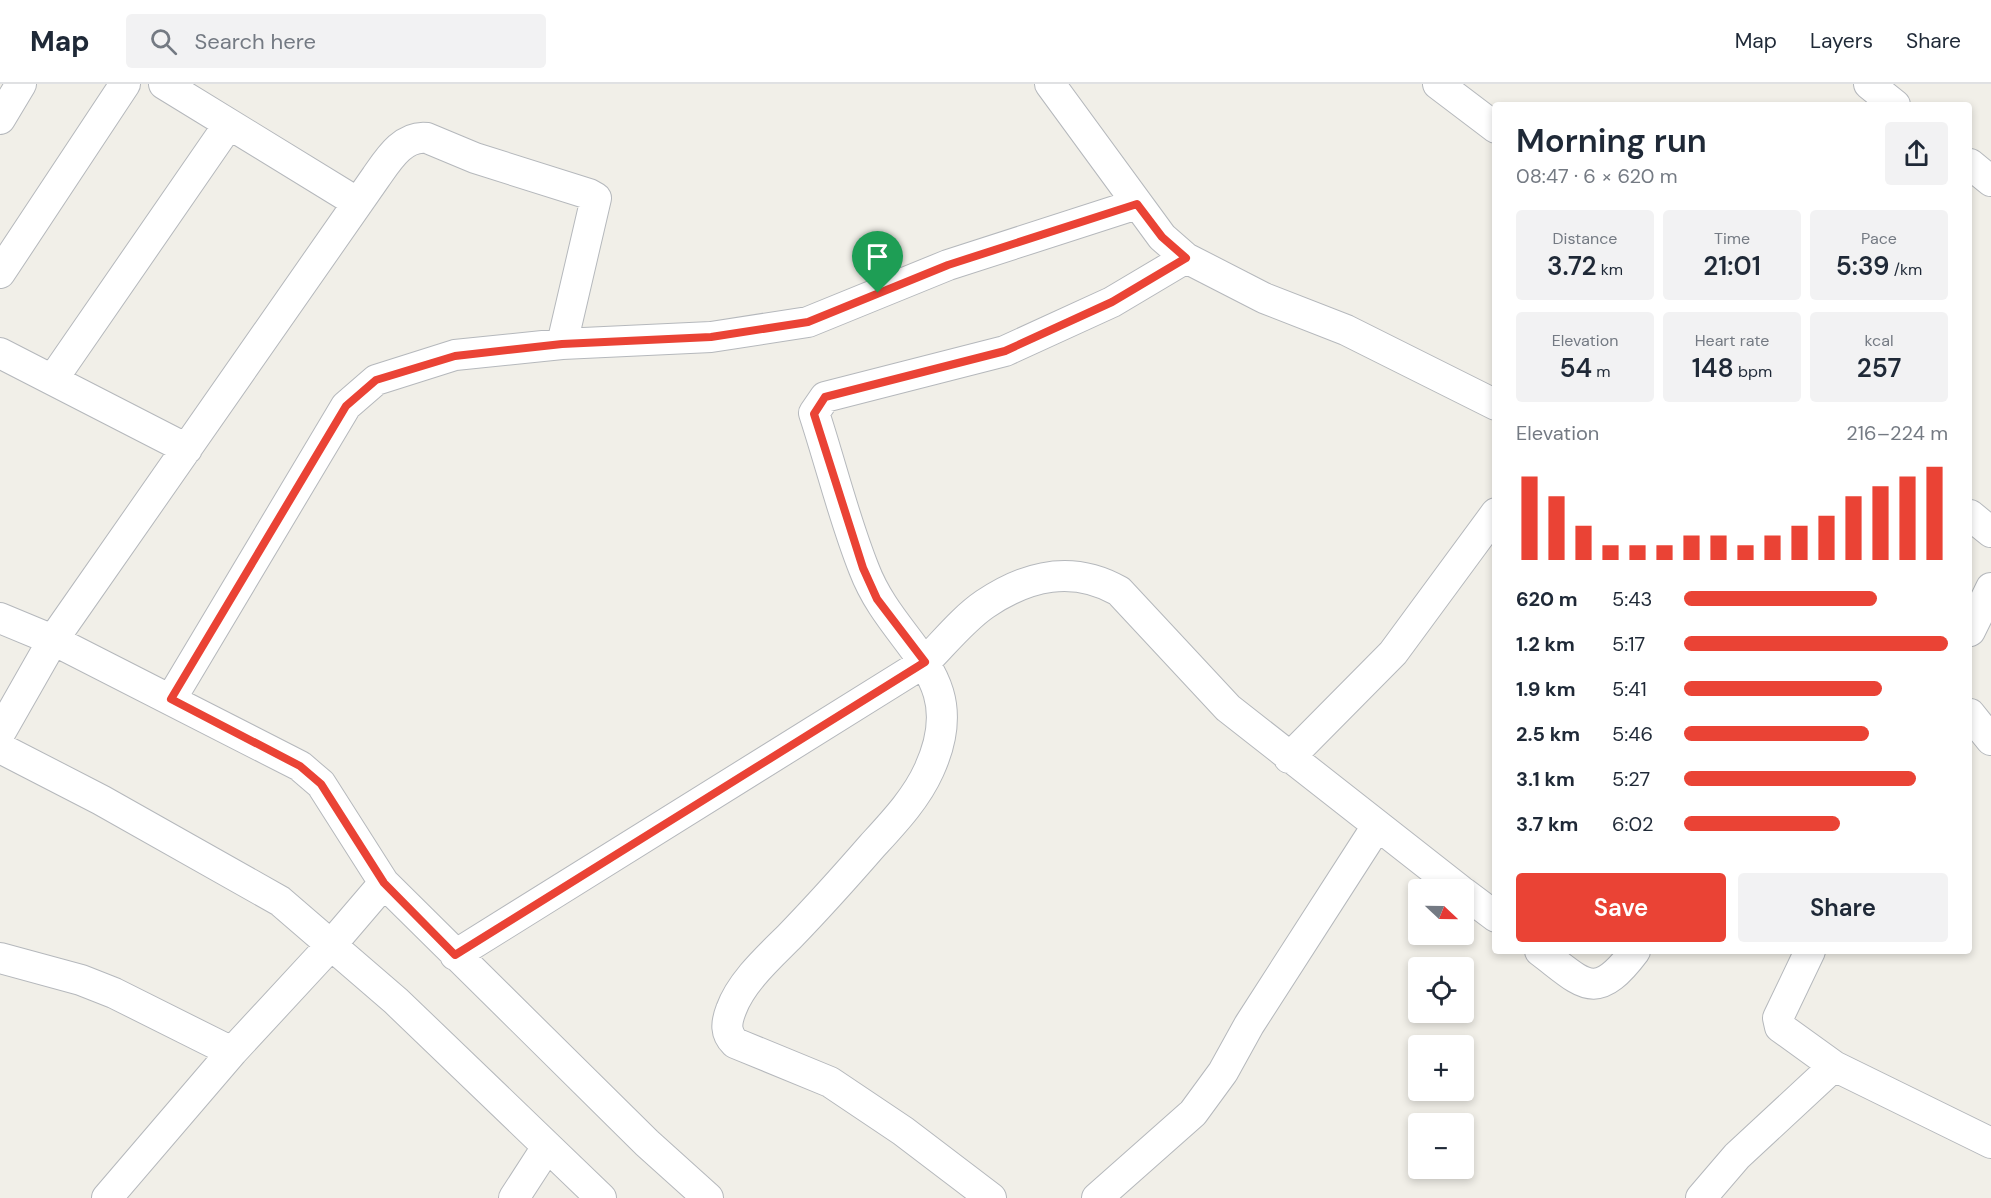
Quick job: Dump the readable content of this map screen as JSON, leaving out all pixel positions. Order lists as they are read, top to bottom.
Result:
{
  "north": "right",
  "page": {
    "header": "Map",
    "search": "Search here",
    "nav": ["Map", "Layers", "Share"],
    "heading": ["Morning run", "08:47 · 6 × 620 m"],
    "stats": [
      ["Distance", "3.72 km"],
      ["Time", "21:01"],
      ["Pace", "5:39 /km"],
      ["Elevation", "54 m"],
      ["Heart rate", "148 bpm"],
      ["kcal", "257"]
    ],
    "chart": ["Elevation", "216–224 m"],
    "list": [
      {
        "name": "620 m",
        "note": "5:43"
      },
      {
        "name": "1.2 km",
        "note": "5:17"
      },
      {
        "name": "1.9 km",
        "note": "5:41"
      },
      {
        "name": "2.5 km",
        "note": "5:46"
      },
      {
        "name": "3.1 km",
        "note": "5:27"
      },
      {
        "name": "3.7 km",
        "note": "6:02"
      }
    ],
    "buttons": ["Save", "Share"],
    "map_buttons": ["+", "−"]
  }
}
